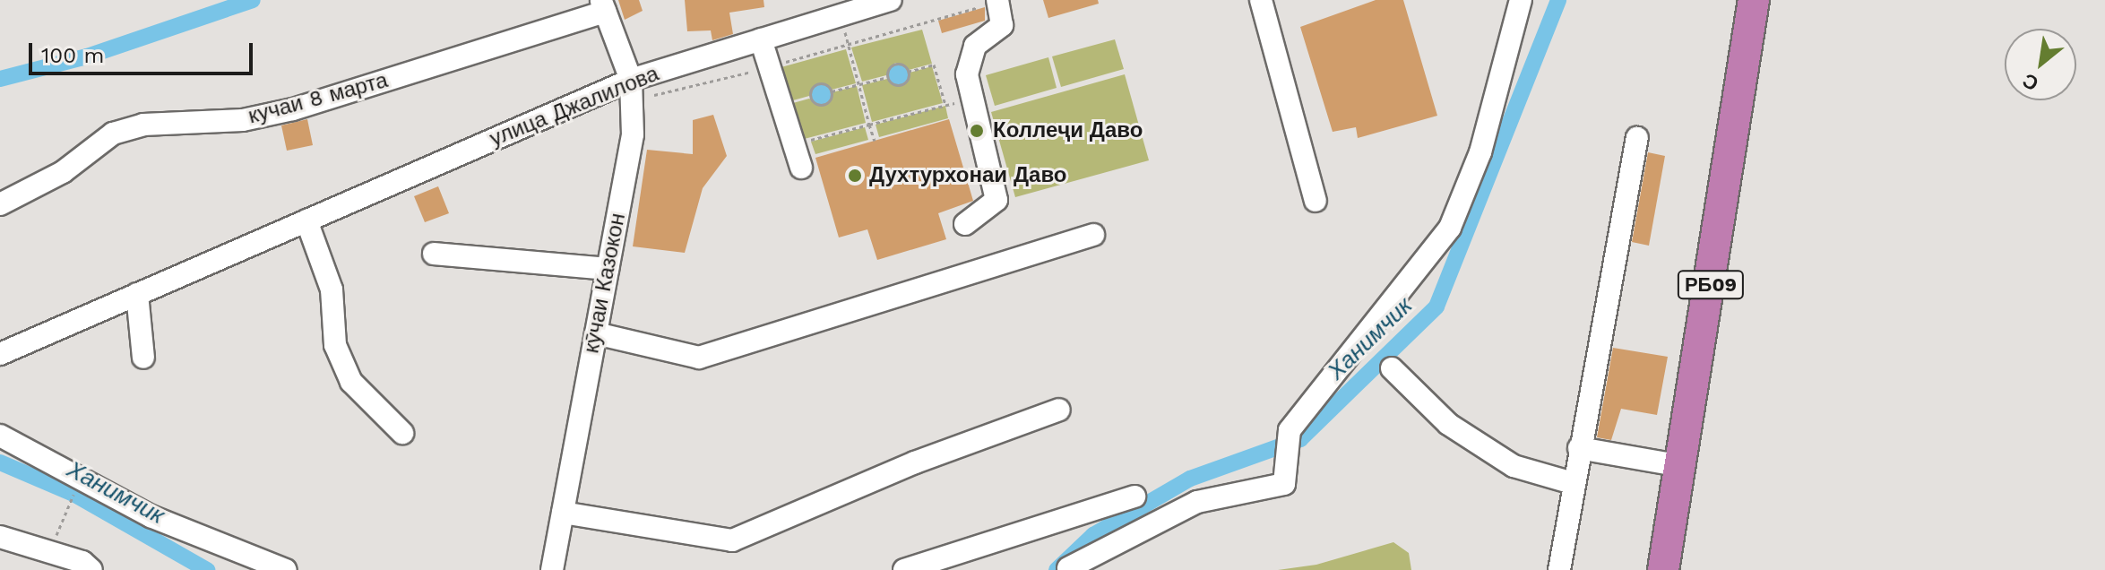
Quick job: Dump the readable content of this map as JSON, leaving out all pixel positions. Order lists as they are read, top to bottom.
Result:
{
  "streets": {
    "highway": ["РБ09"],
    "street": ["кучаи 8 марта", "улица Джалилова", "кӯчаи Казокон"]
  },
  "crossings": [
    ["кучаи 8 марта", "кӯчаи Казокон"],
    ["улица Джалилова", "кӯчаи Казокон"]
  ],
  "water": ["Ханимчик"],
  "places": ["Коллеҷи Даво", "Духтурхонаи Даво"],
  "scale_bar": "100 m",
  "north": "bottom left"
}
